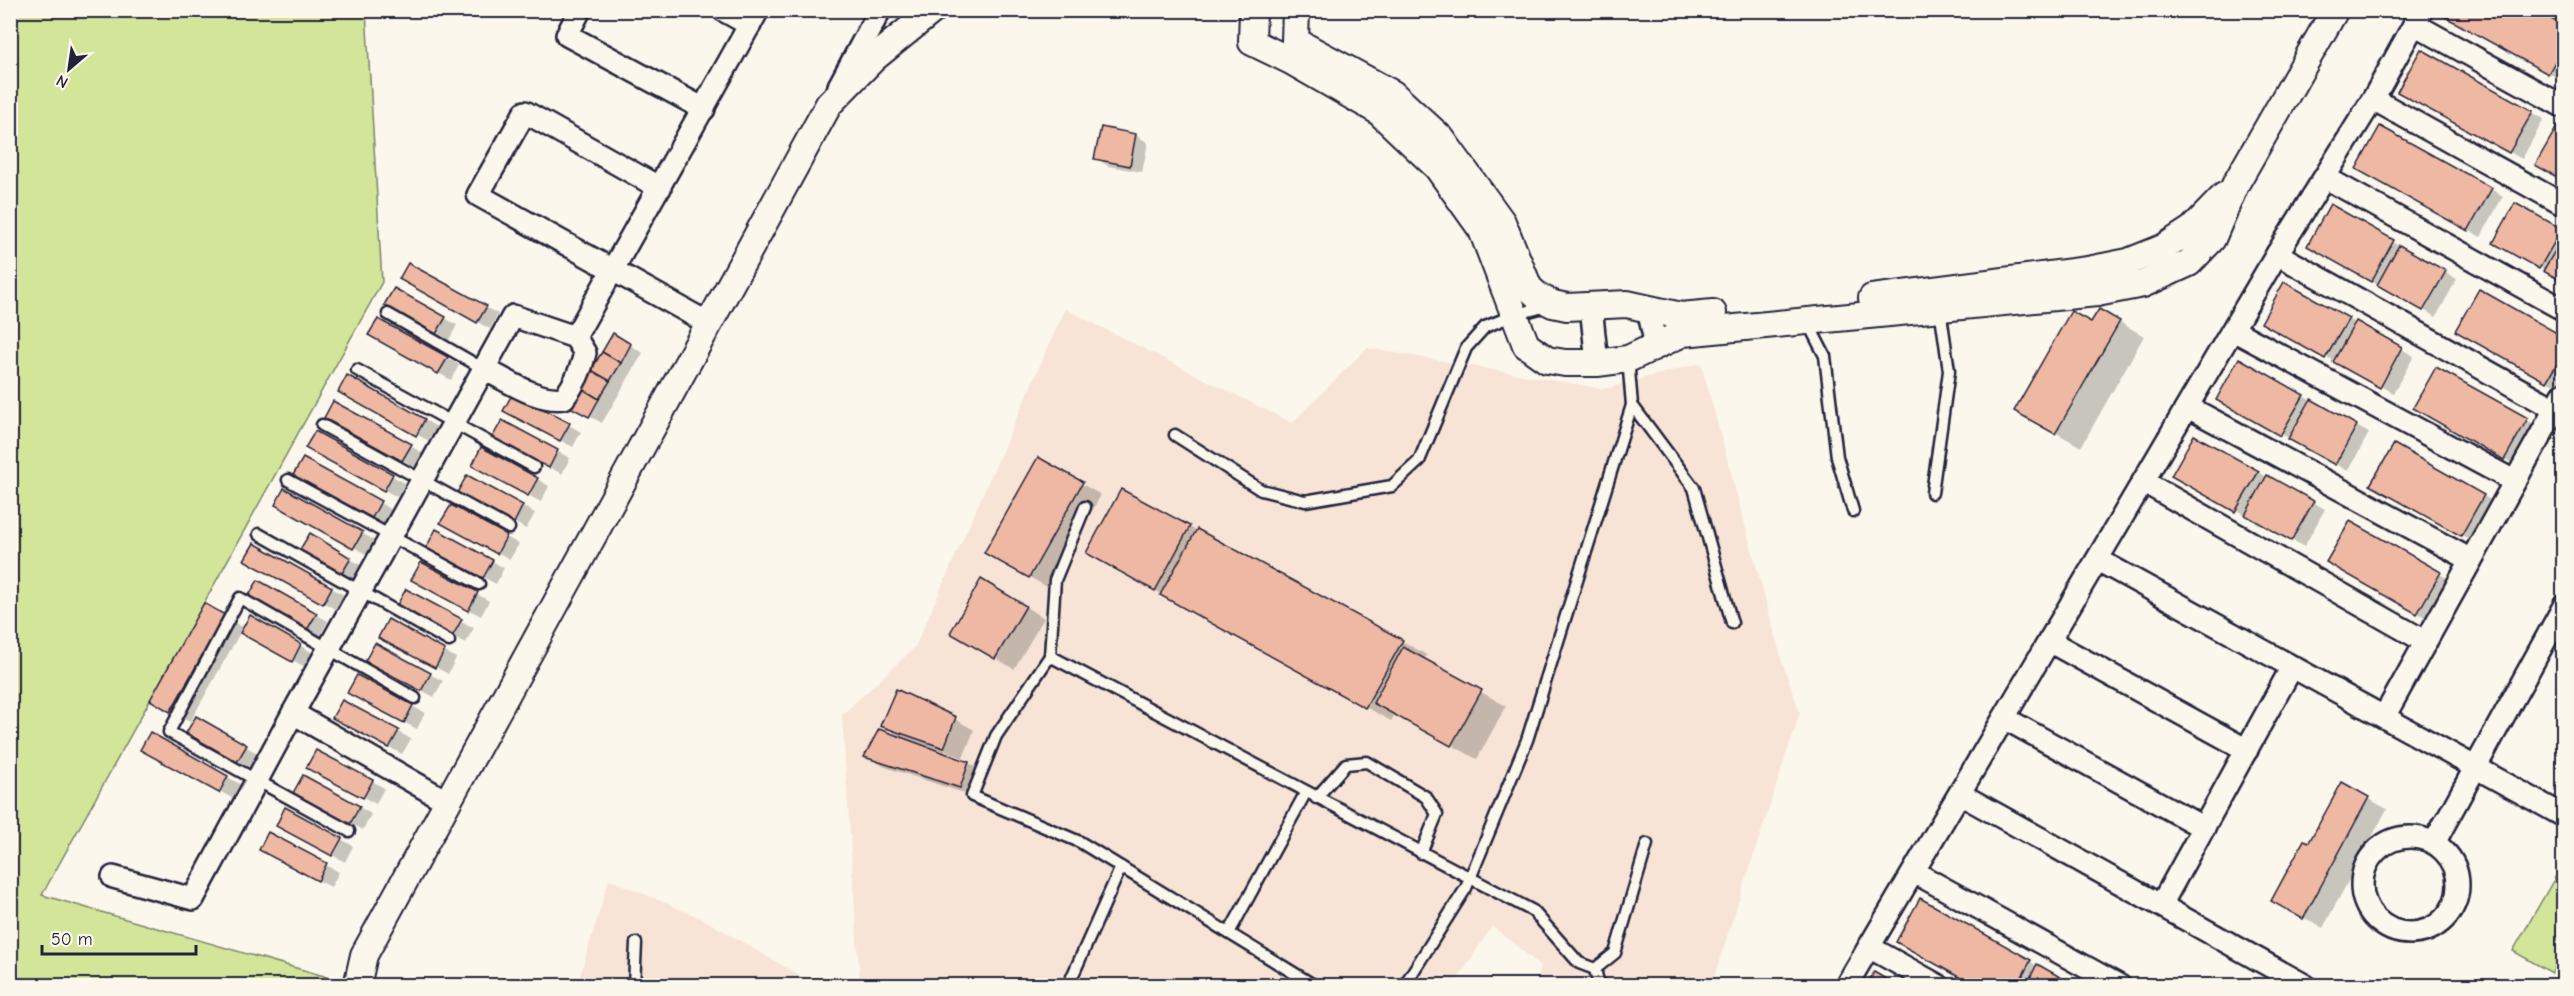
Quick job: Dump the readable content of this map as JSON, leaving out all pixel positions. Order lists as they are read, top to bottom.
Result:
{
  "scale_bar": "50 m",
  "north": "bottom left"
}
